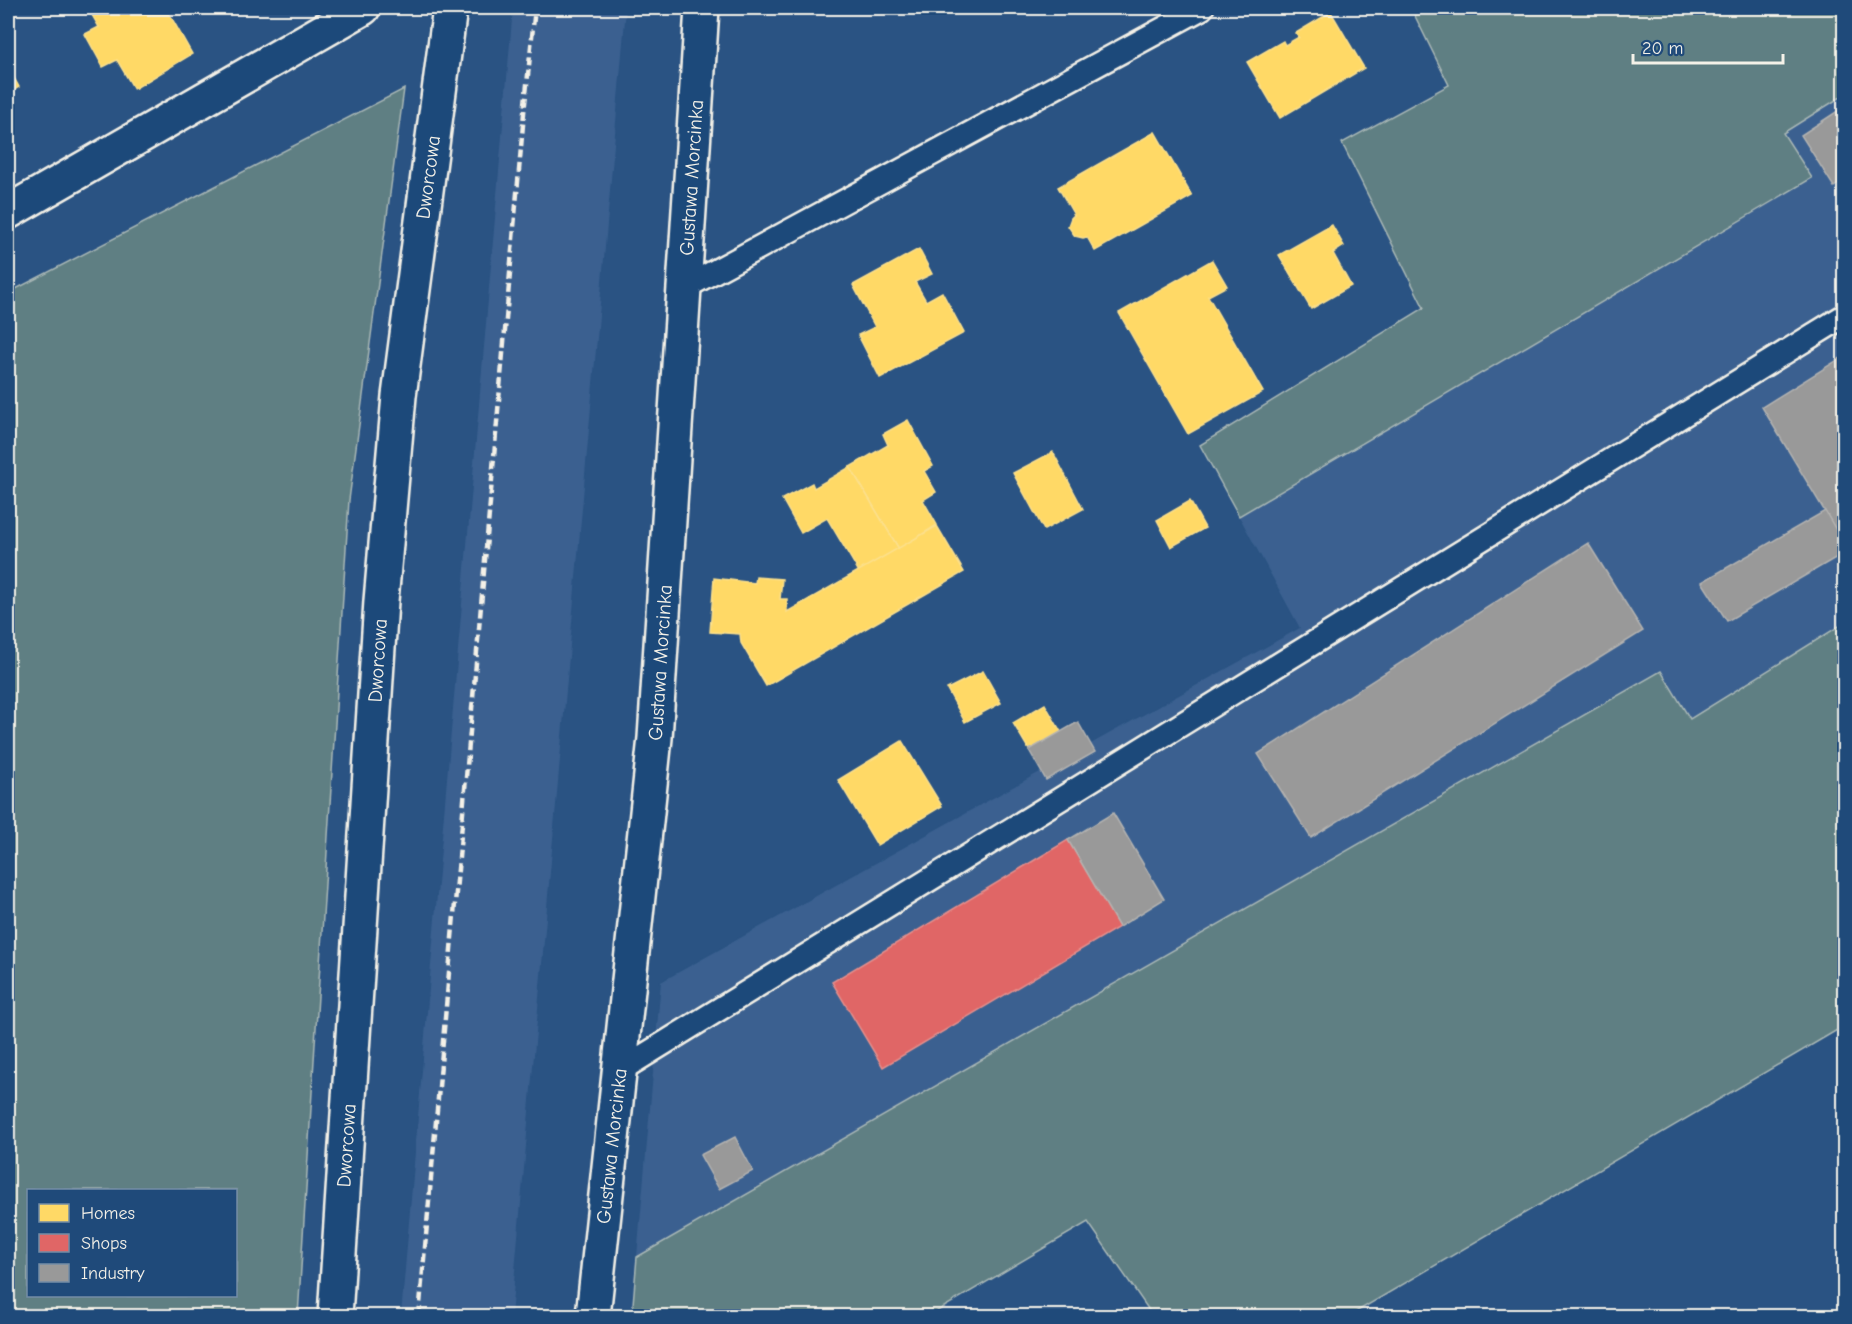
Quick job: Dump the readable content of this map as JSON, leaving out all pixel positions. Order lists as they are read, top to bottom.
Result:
{
  "streets": {
    "street": ["Dworcowa", "Gustawa Morcinka"]
  },
  "legend": ["Homes", "Shops", "Industry"],
  "scale_bar": "20 m"
}
